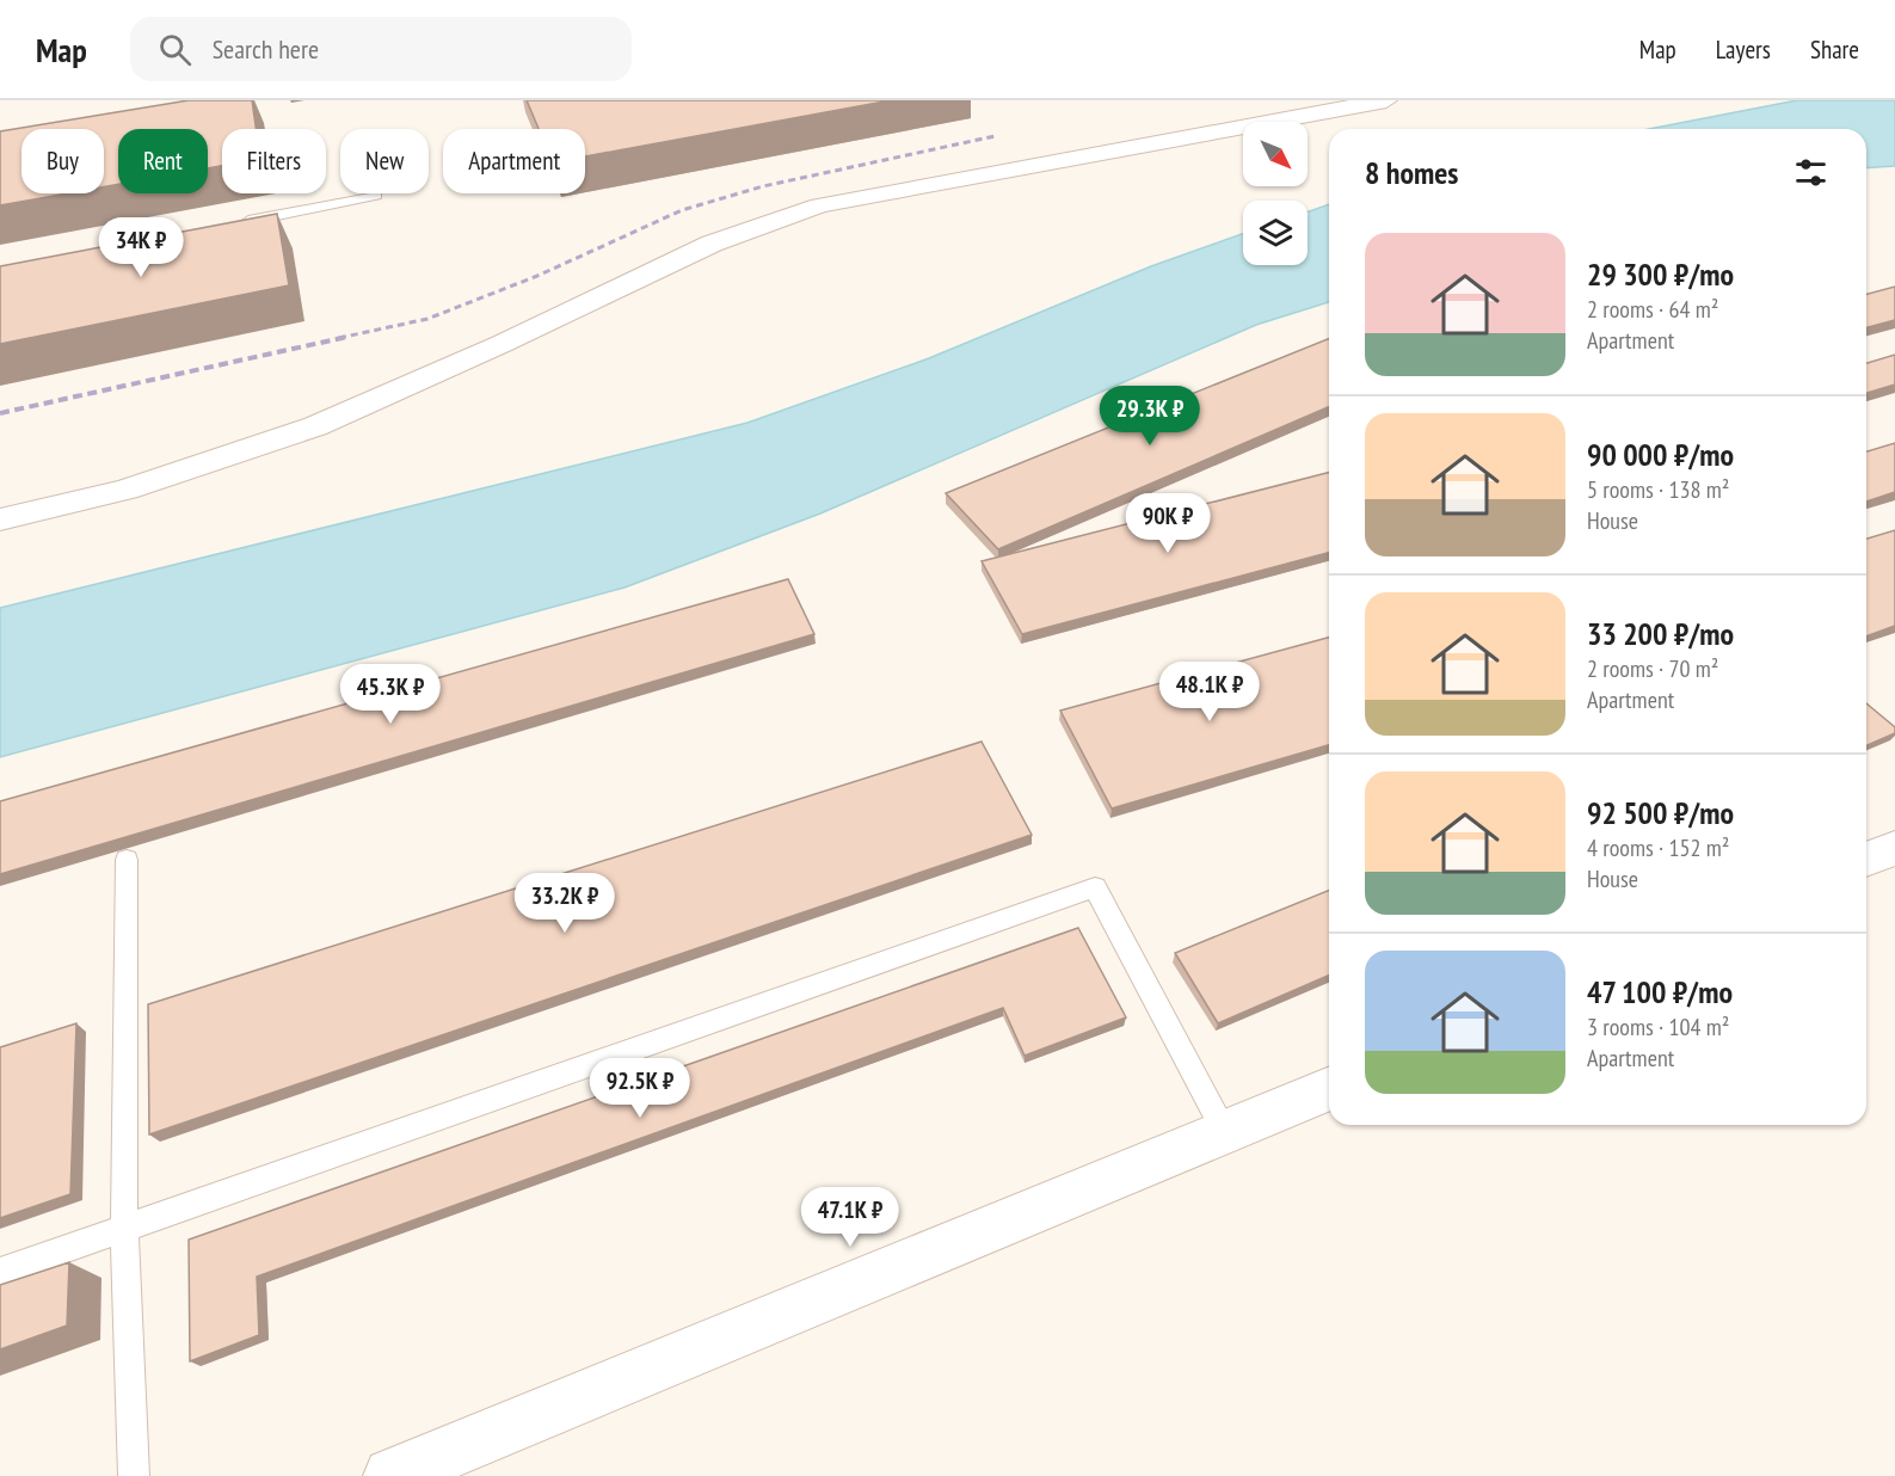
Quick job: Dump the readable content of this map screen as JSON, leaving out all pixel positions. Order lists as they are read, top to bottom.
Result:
{
  "north": "bottom right",
  "page": {
    "header": "Map",
    "search": "Search here",
    "nav": ["Map", "Layers", "Share"],
    "chip": [
      "Buy",
      "Rent",
      "Filters",
      "New",
      "Apartment"
    ],
    "heading": "8 homes",
    "list": [
      {
        "name": "29 300 ₽/mo",
        "note": "2 rooms · 64 m² · Apartment"
      },
      {
        "name": "90 000 ₽/mo",
        "note": "5 rooms · 138 m² · House"
      },
      {
        "name": "33 200 ₽/mo",
        "note": "2 rooms · 70 m² · Apartment"
      },
      {
        "name": "92 500 ₽/mo",
        "note": "4 rooms · 152 m² · House"
      },
      {
        "name": "47 100 ₽/mo",
        "note": "3 rooms · 104 m² · Apartment"
      }
    ],
    "price": [
      "34K ₽",
      "29.3K ₽",
      "90K ₽",
      "48.1K ₽",
      "45.3K ₽",
      "33.2K ₽",
      "92.5K ₽",
      "47.1K ₽"
    ]
  }
}
